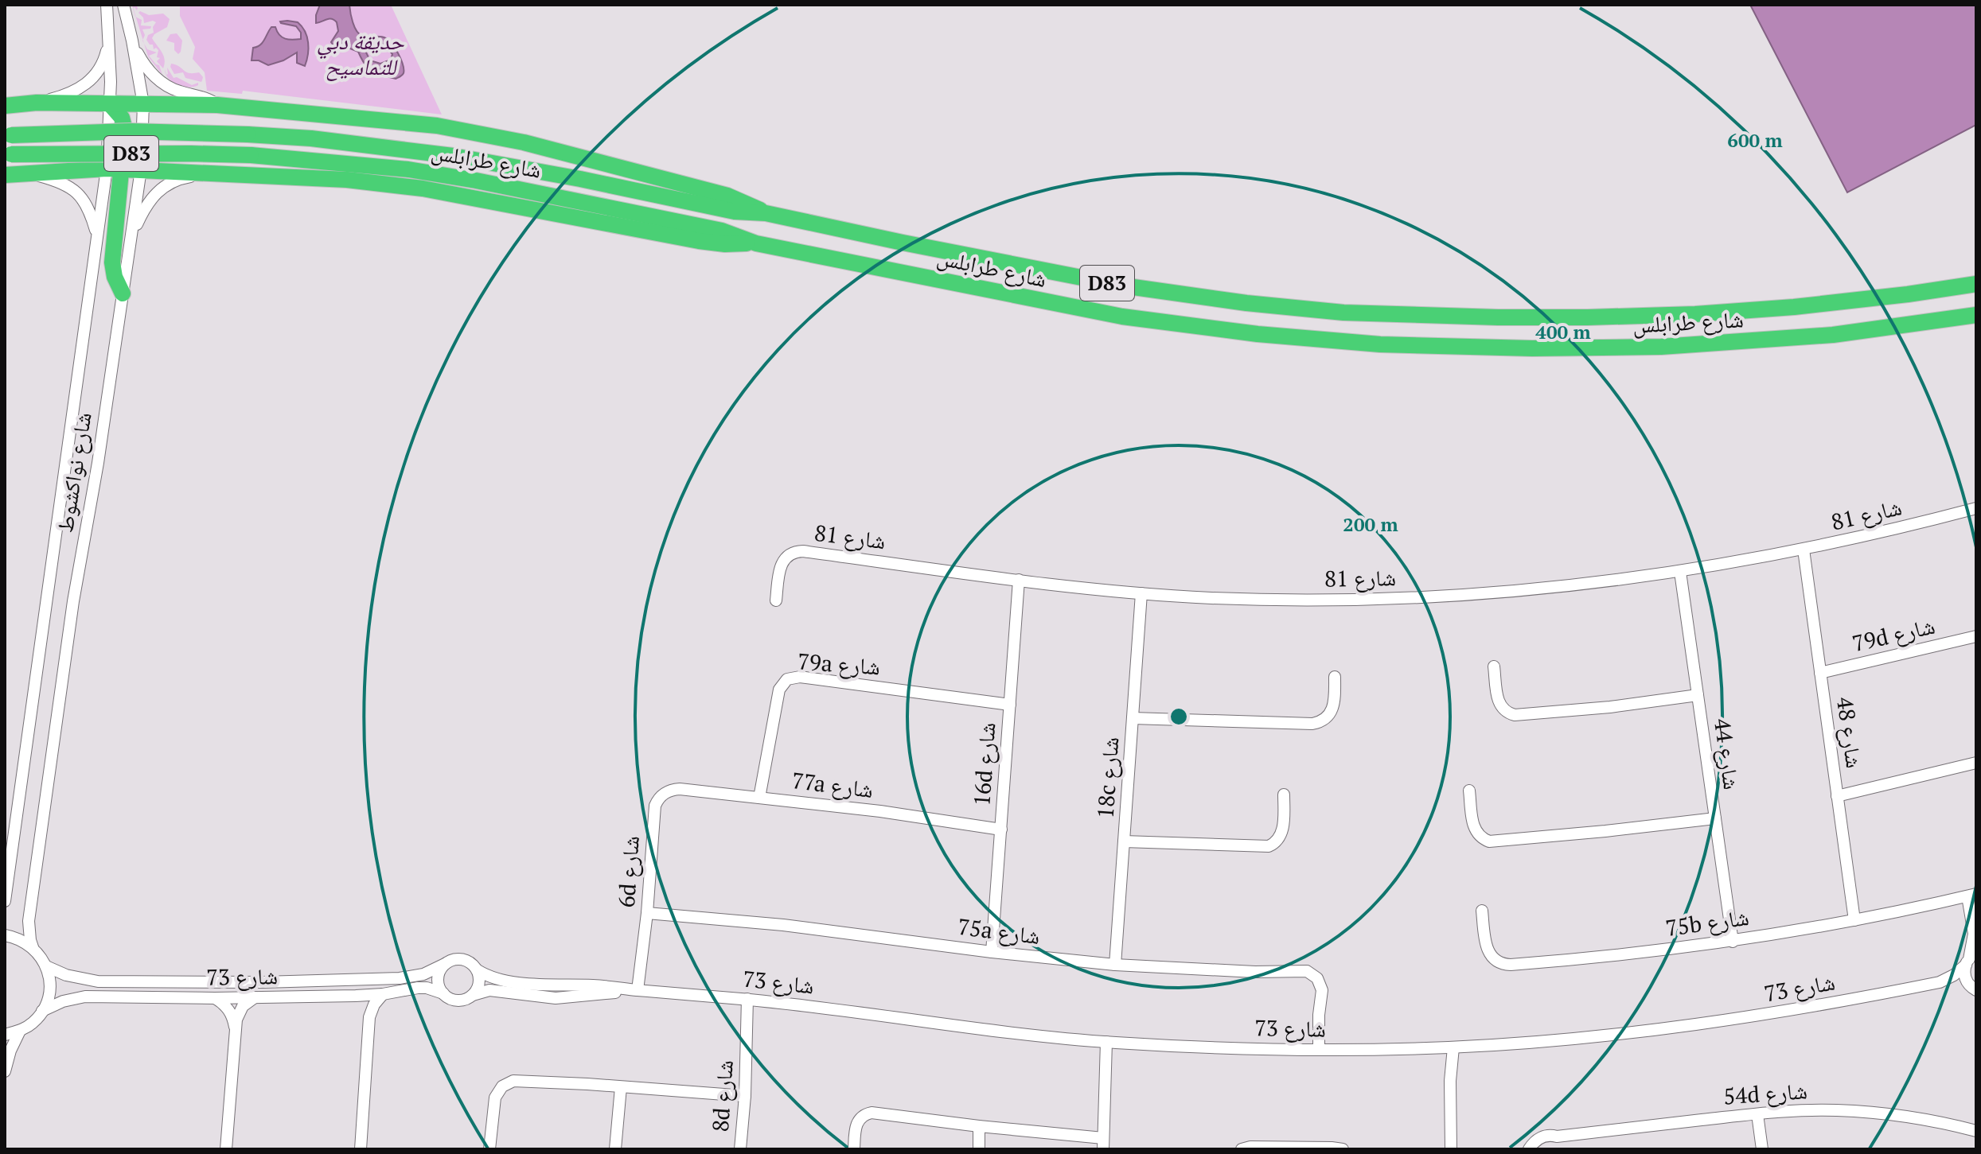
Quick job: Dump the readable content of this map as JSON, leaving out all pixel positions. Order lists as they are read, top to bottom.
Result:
{
  "streets": {
    "highway": ["D83", "شارع طرابلس"],
    "street": [
      "شارع نواكشوط",
      "شارع 81",
      "79d شارع",
      "79a شارع",
      "شارع 48",
      "شارع 44",
      "16d شارع",
      "18c شارع",
      "77a شارع",
      "6d شارع",
      "75b شارع",
      "75a شارع",
      "شارع 73",
      "54d شارع",
      "8d شارع"
    ]
  },
  "crossings": [
    ["شارع 81", "شارع 48"],
    ["شارع 81", "شارع 44"],
    ["شارع 81", "16d شارع"],
    ["شارع 81", "18c شارع"],
    ["79d شارع", "شارع 48"],
    ["79a شارع", "16d شارع"],
    ["79a شارع", "77a شارع"],
    ["شارع 48", "75b شارع"],
    ["شارع 44", "75b شارع"],
    ["16d شارع", "77a شارع"],
    ["16d شارع", "75a شارع"],
    ["18c شارع", "75a شارع"],
    ["77a شارع", "6d شارع"],
    ["6d شارع", "75a شارع"],
    ["6d شارع", "شارع 73"],
    ["75a شارع", "شارع 73"],
    ["شارع 73", "8d شارع"]
  ],
  "parks": ["حديقة دبي للتماسيح"],
  "rings": ["600 m", "400 m", "200 m"]
}
